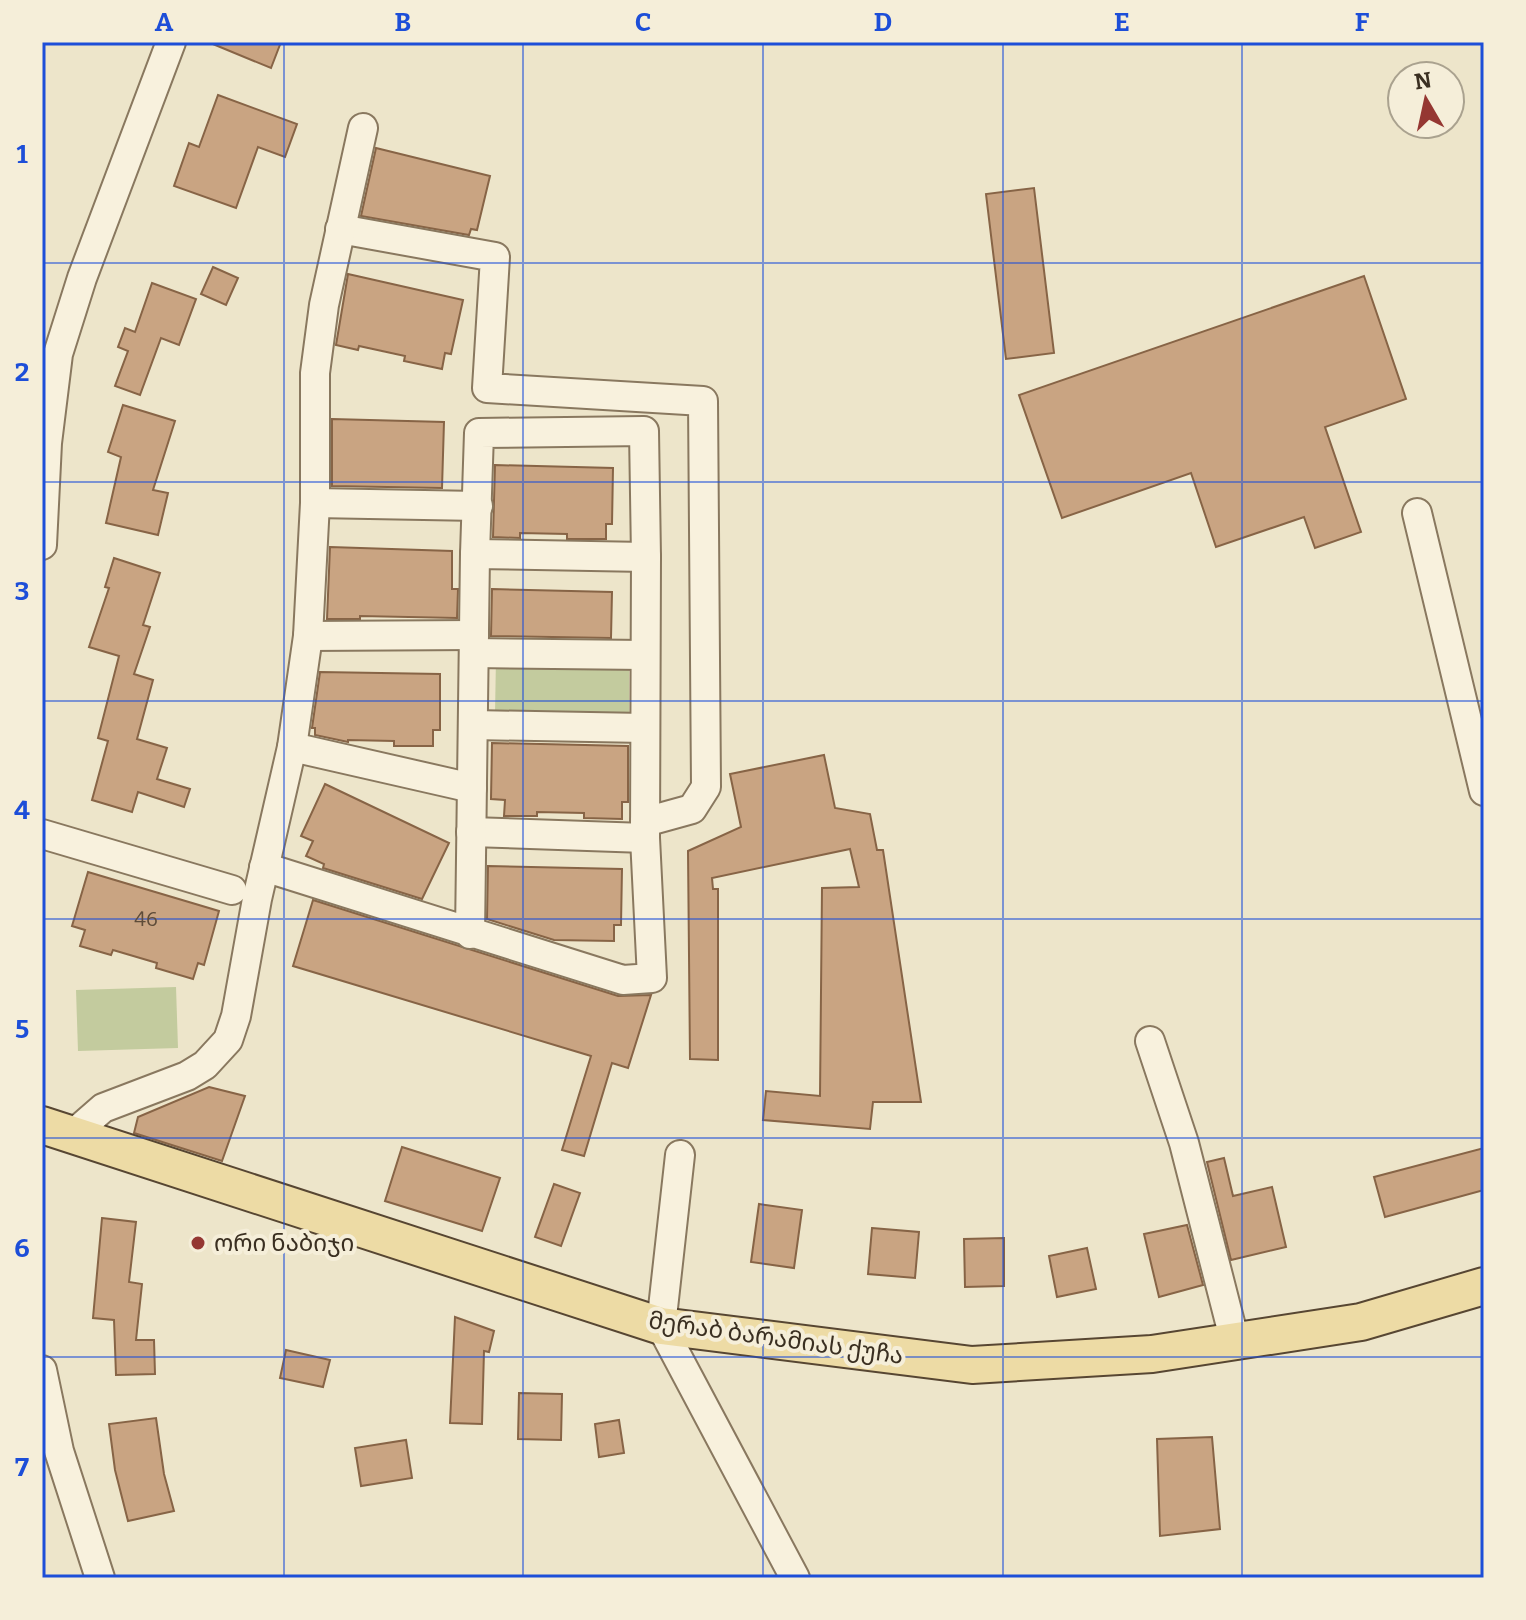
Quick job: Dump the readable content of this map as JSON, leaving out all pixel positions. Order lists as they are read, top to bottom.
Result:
{
  "streets": {
    "main road": ["მერაბ ბარამიას ქუჩა"]
  },
  "places": ["ორი ნაბიჯი"],
  "house_numbers": ["46"],
  "north": "top",
  "grid": {
    "columns": [
      "A",
      "B",
      "C",
      "D",
      "E",
      "F"
    ],
    "rows": [
      "1",
      "2",
      "3",
      "4",
      "5",
      "6",
      "7"
    ]
  }
}
